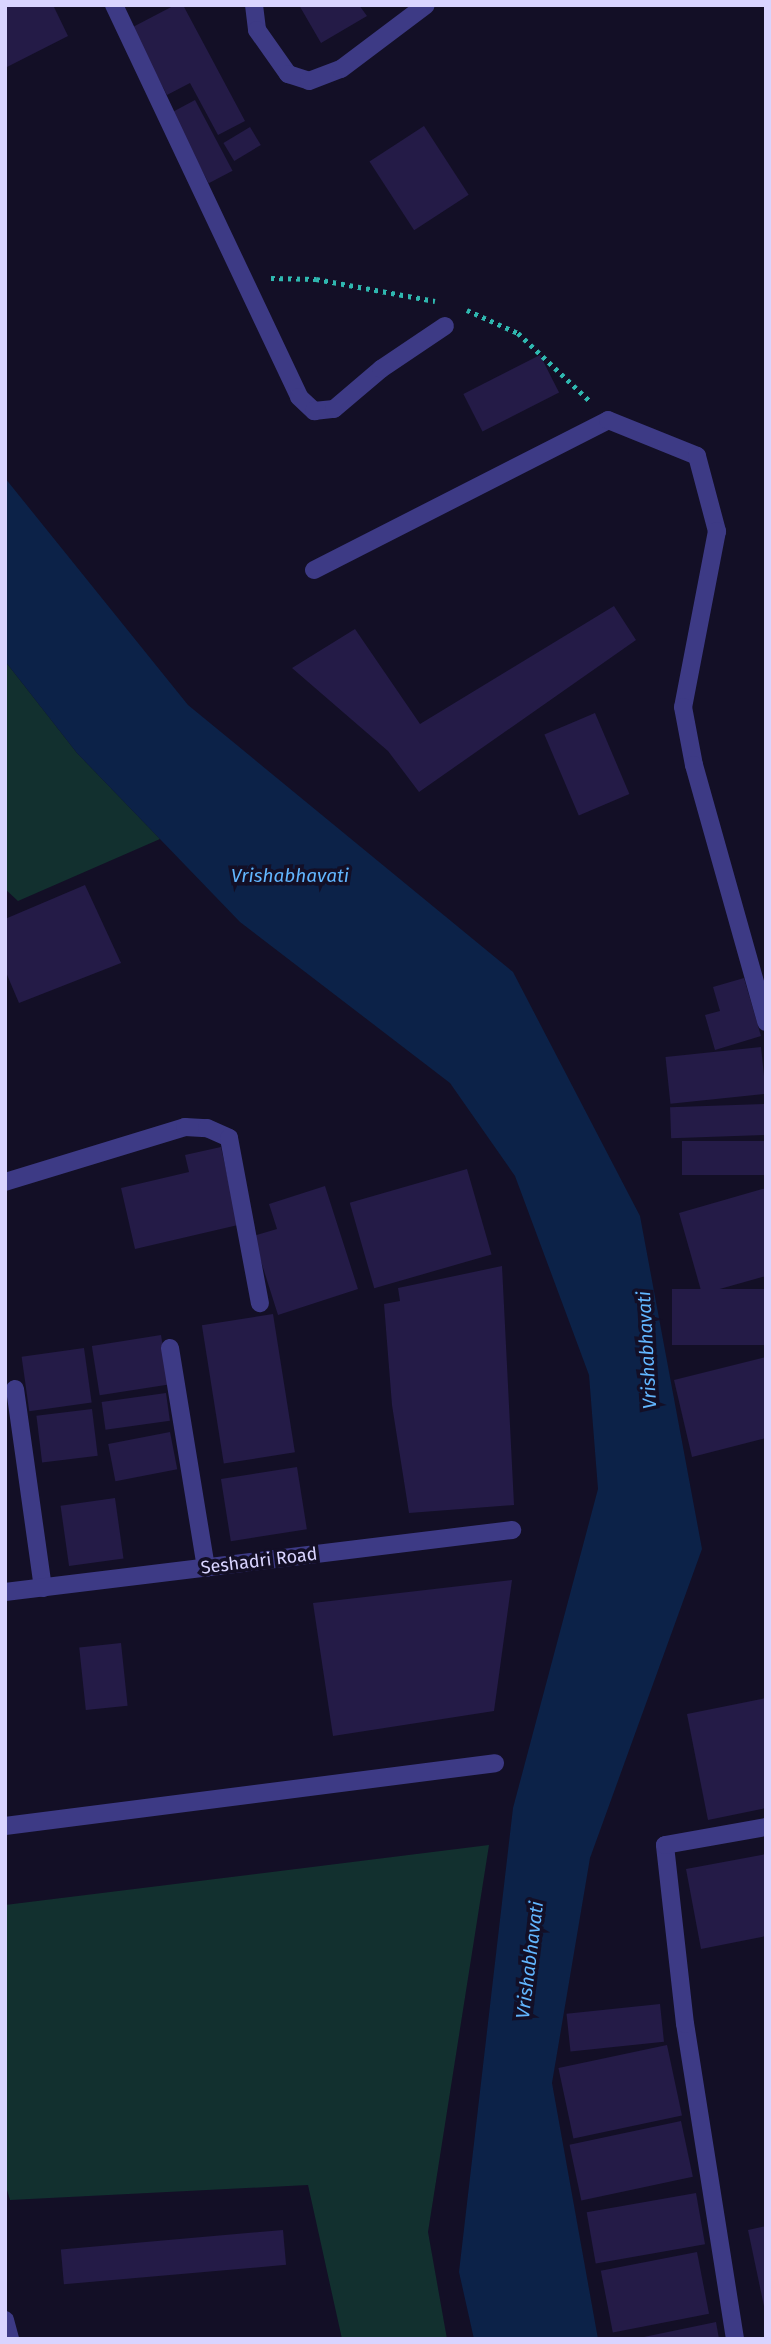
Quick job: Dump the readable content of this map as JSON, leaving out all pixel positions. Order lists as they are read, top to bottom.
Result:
{
  "streets": {
    "street": ["Seshadri Road"]
  },
  "water": ["Vrishabhavati"]
}
